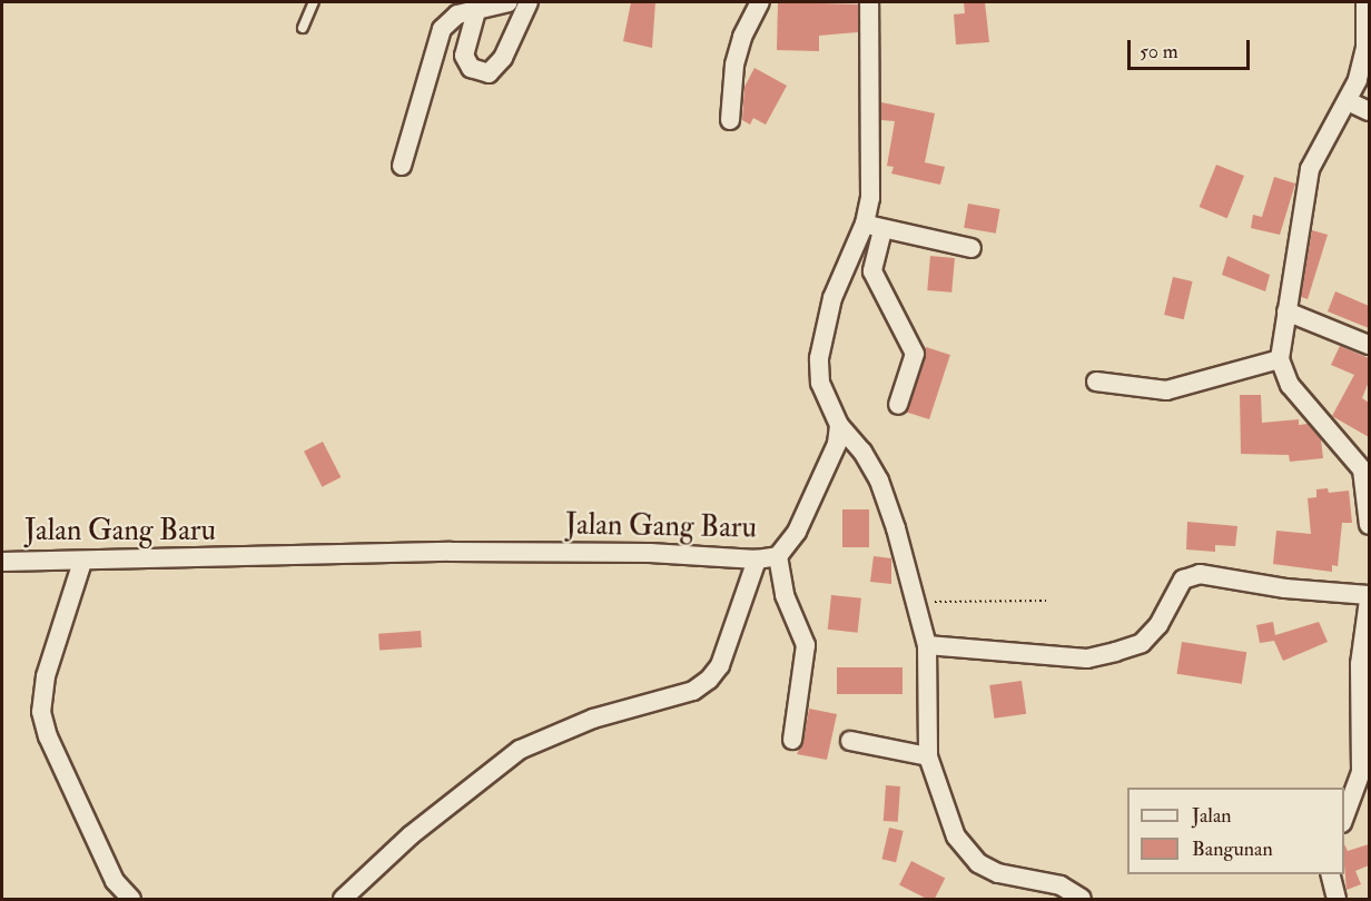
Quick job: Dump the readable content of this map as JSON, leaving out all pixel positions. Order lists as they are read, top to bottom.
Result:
{
  "streets": {
    "street": ["Jalan Gang Baru"]
  },
  "legend": ["Jalan", "Bangunan"],
  "scale_bar": "50 m"
}
